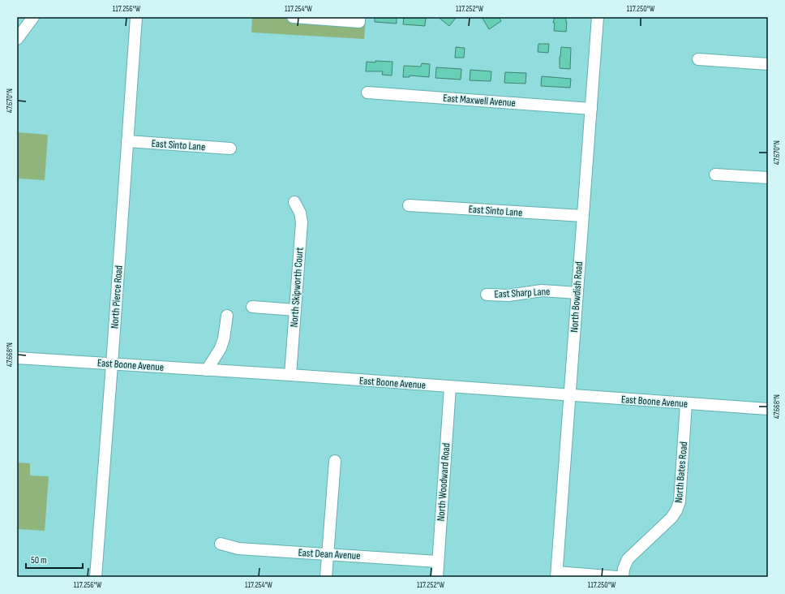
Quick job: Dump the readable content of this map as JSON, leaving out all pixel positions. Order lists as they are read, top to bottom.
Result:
{
  "streets": {
    "street": [
      "East Maxwell Avenue",
      "East Sinto Lane",
      "North Skipworth Court",
      "East Sharp Lane",
      "North Pierce Road",
      "North Bowdish Road",
      "East Boone Avenue",
      "North Bates Road",
      "North Woodward Road",
      "East Dean Avenue"
    ]
  },
  "crossings": [
    ["East Maxwell Avenue", "North Bowdish Road"],
    ["East Sinto Lane", "North Pierce Road"],
    ["East Sinto Lane", "North Bowdish Road"],
    ["North Skipworth Court", "East Boone Avenue"],
    ["East Sharp Lane", "North Bowdish Road"],
    ["North Pierce Road", "East Boone Avenue"],
    ["North Bowdish Road", "East Boone Avenue"],
    ["East Boone Avenue", "North Bates Road"],
    ["East Boone Avenue", "North Woodward Road"],
    ["North Woodward Road", "East Dean Avenue"]
  ],
  "scale_bar": "50 m",
  "coordinates": [
    "117.256°W",
    "117.254°W",
    "117.252°W",
    "117.250°W",
    "47.670°N",
    "47.668°N"
  ]
}
